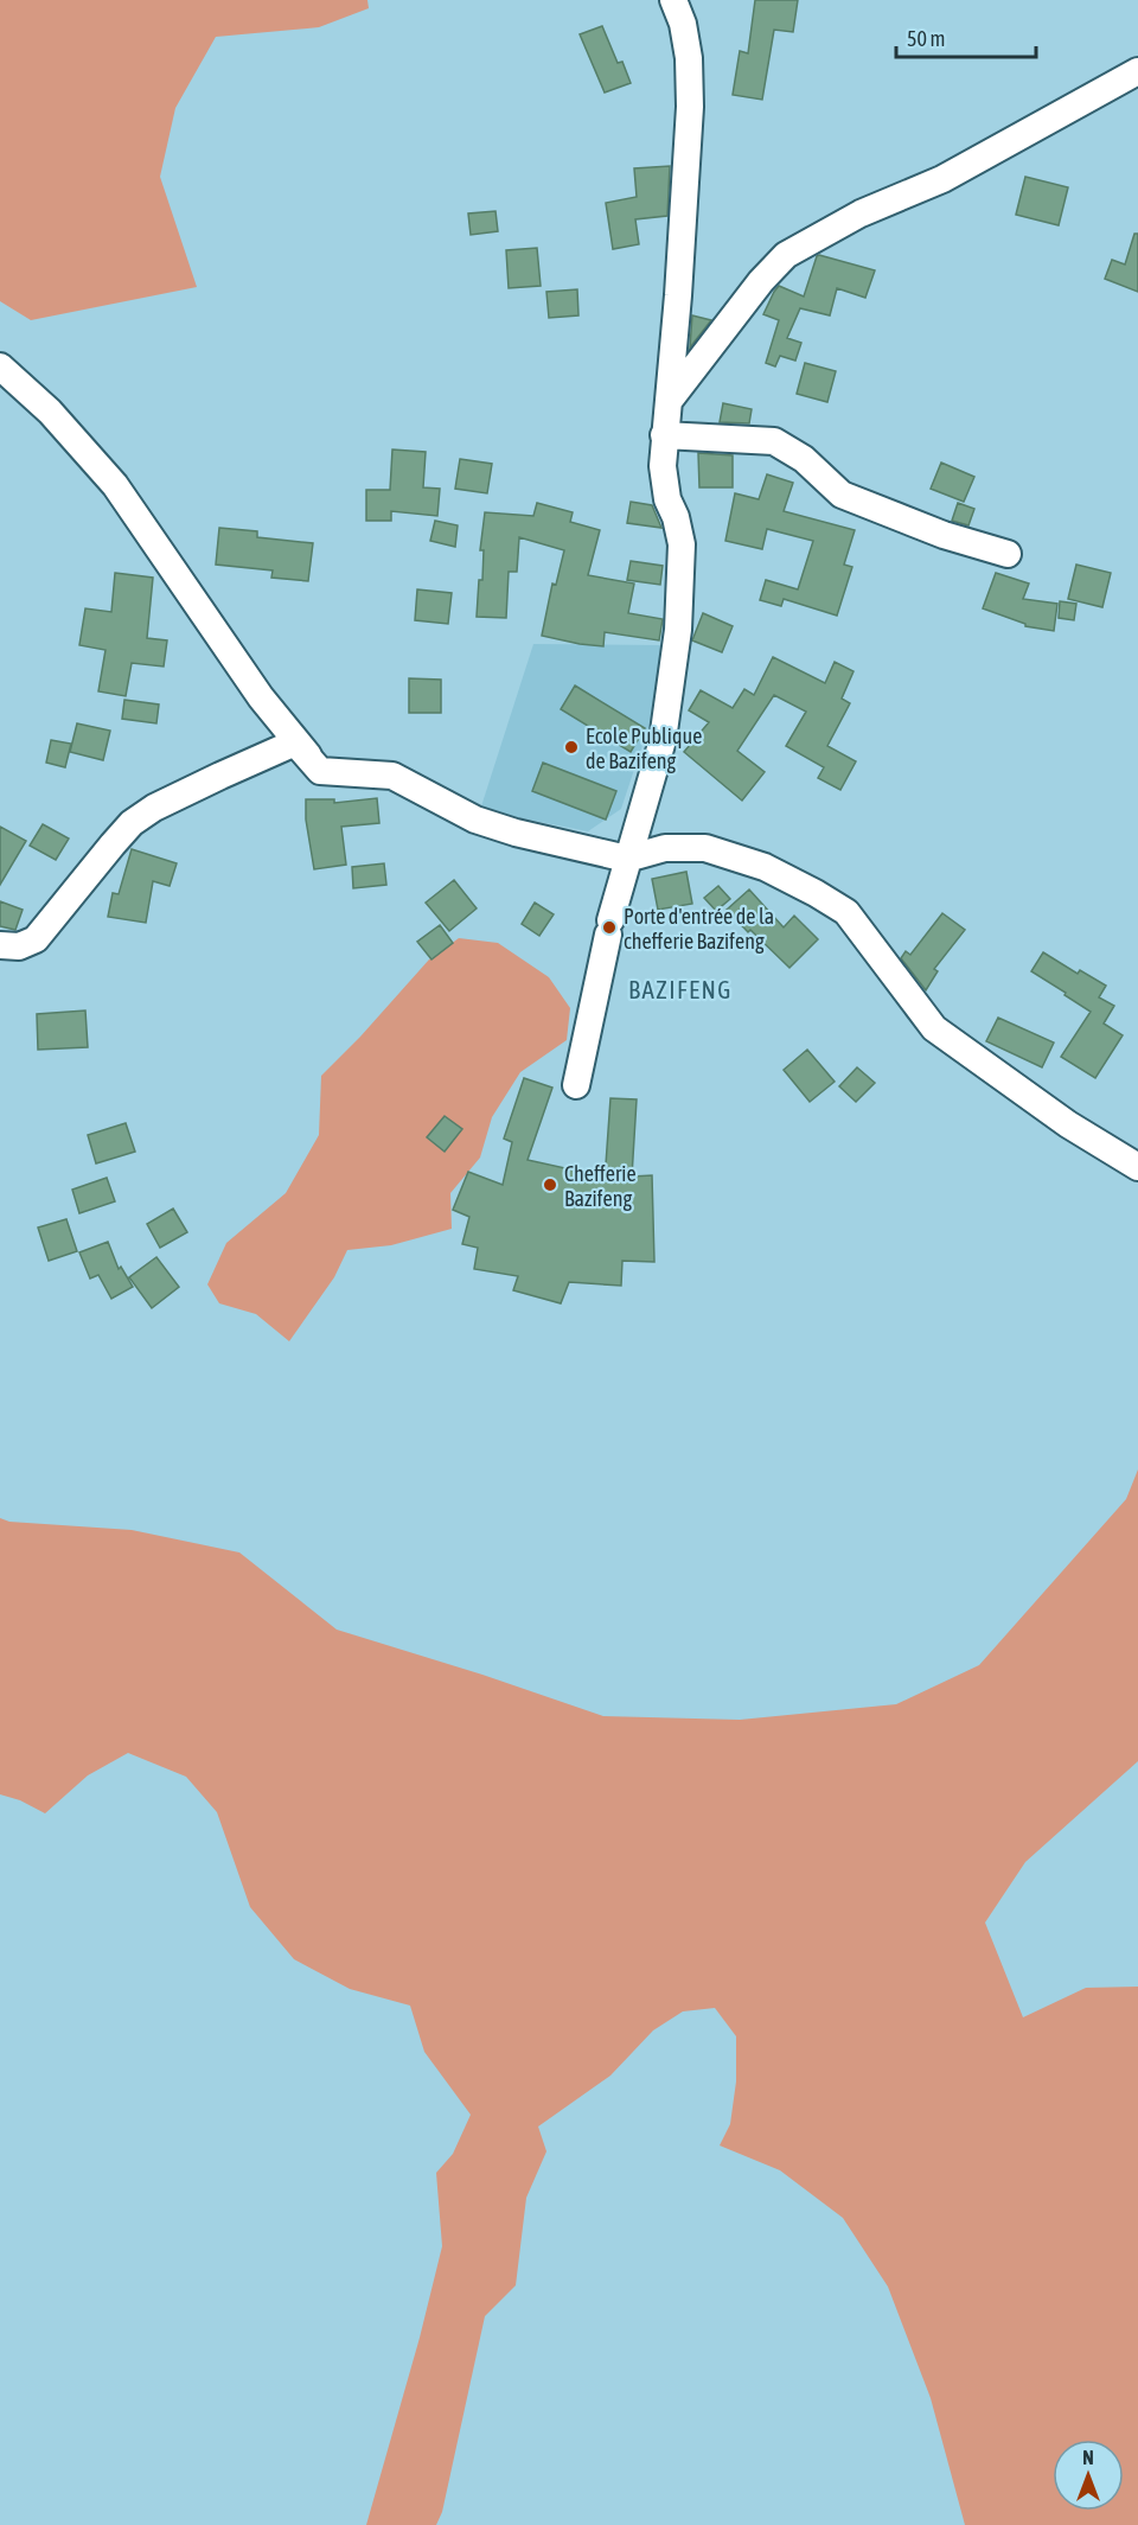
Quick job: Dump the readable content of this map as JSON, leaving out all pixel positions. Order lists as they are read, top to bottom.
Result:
{
  "districts": ["BAZIFENG"],
  "places": ["Ecole Publique de Bazifeng", "Porte d'entrée de la chefferie Bazifeng", "Chefferie Bazifeng"],
  "scale_bar": "50 m",
  "north": "top"
}
